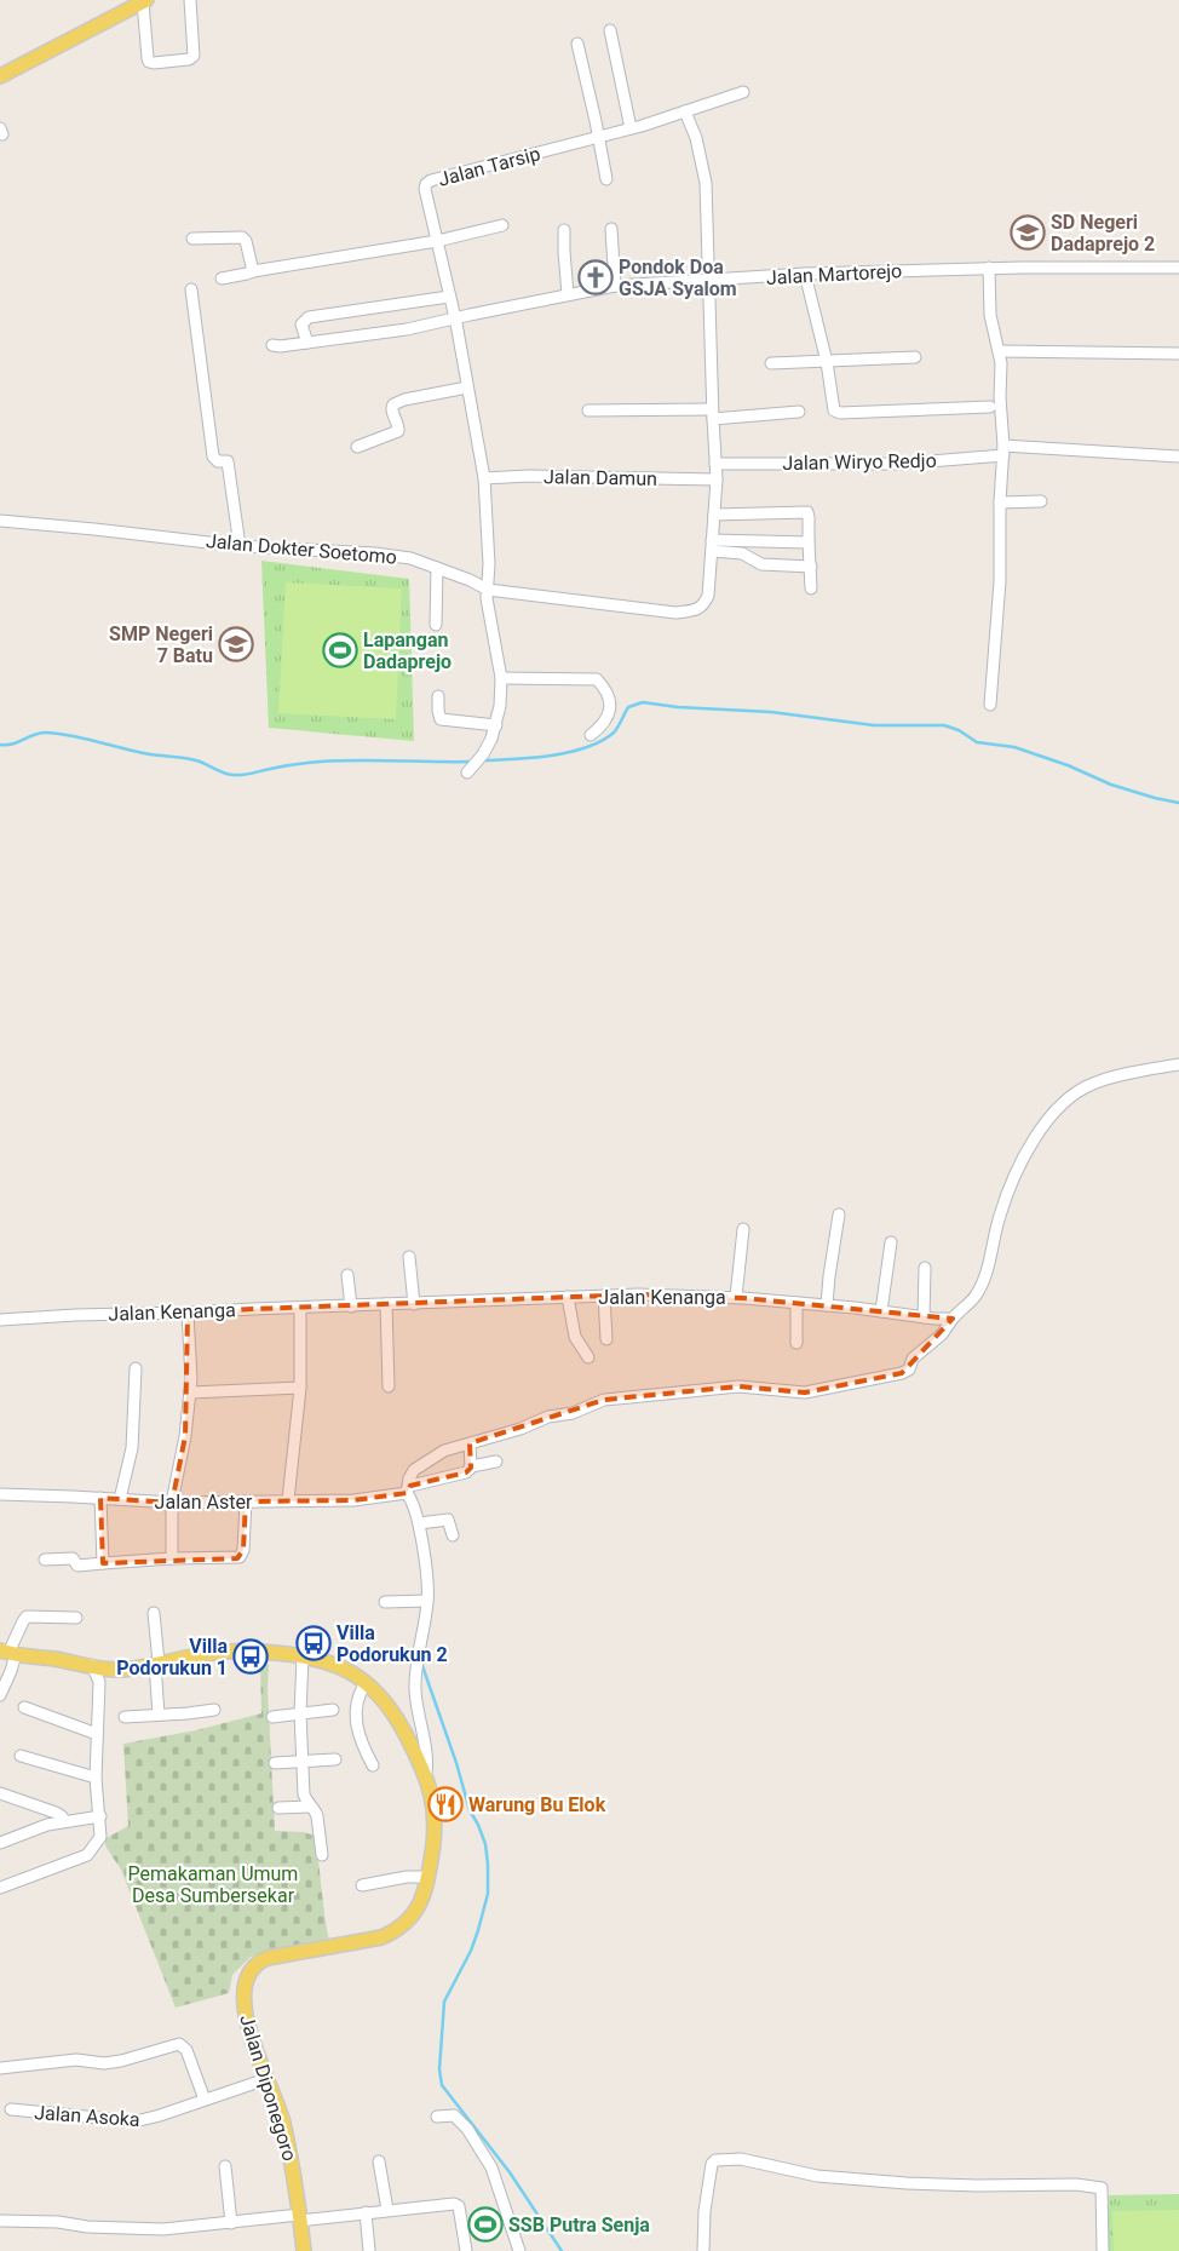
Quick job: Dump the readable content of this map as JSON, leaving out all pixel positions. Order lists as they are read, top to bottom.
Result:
{
  "streets": {
    "main road": ["Jalan Diponegoro"],
    "street": [
      "Jalan Tarsip",
      "Jalan Martorejo",
      "Jalan Wiryo Redjo",
      "Jalan Damun",
      "Jalan Dokter Soetomo",
      "Jalan Kenanga",
      "Jalan Aster",
      "Jalan Asoka"
    ]
  },
  "crossings": [
    ["Jalan Tarsip", "Jalan Martorejo"],
    ["Jalan Tarsip", "Jalan Damun"],
    ["Jalan Tarsip", "Jalan Dokter Soetomo"],
    ["Jalan Diponegoro", "Jalan Asoka"]
  ],
  "parks": ["Pemakaman Umum Desa Sumbersekar"],
  "places": {
    "school or university": ["SD Negeri Dadaprejo 2", "SMP Negeri 7 Batu"],
    "church": ["Pondok Doa GSJA Syalom"],
    "sports": ["Lapangan Dadaprejo", "SSB Putra Senja"],
    "bus stop": ["Villa Podorukun 2", "Villa Podorukun 1"],
    "restaurant": ["Warung Bu Elok"]
  }
}
